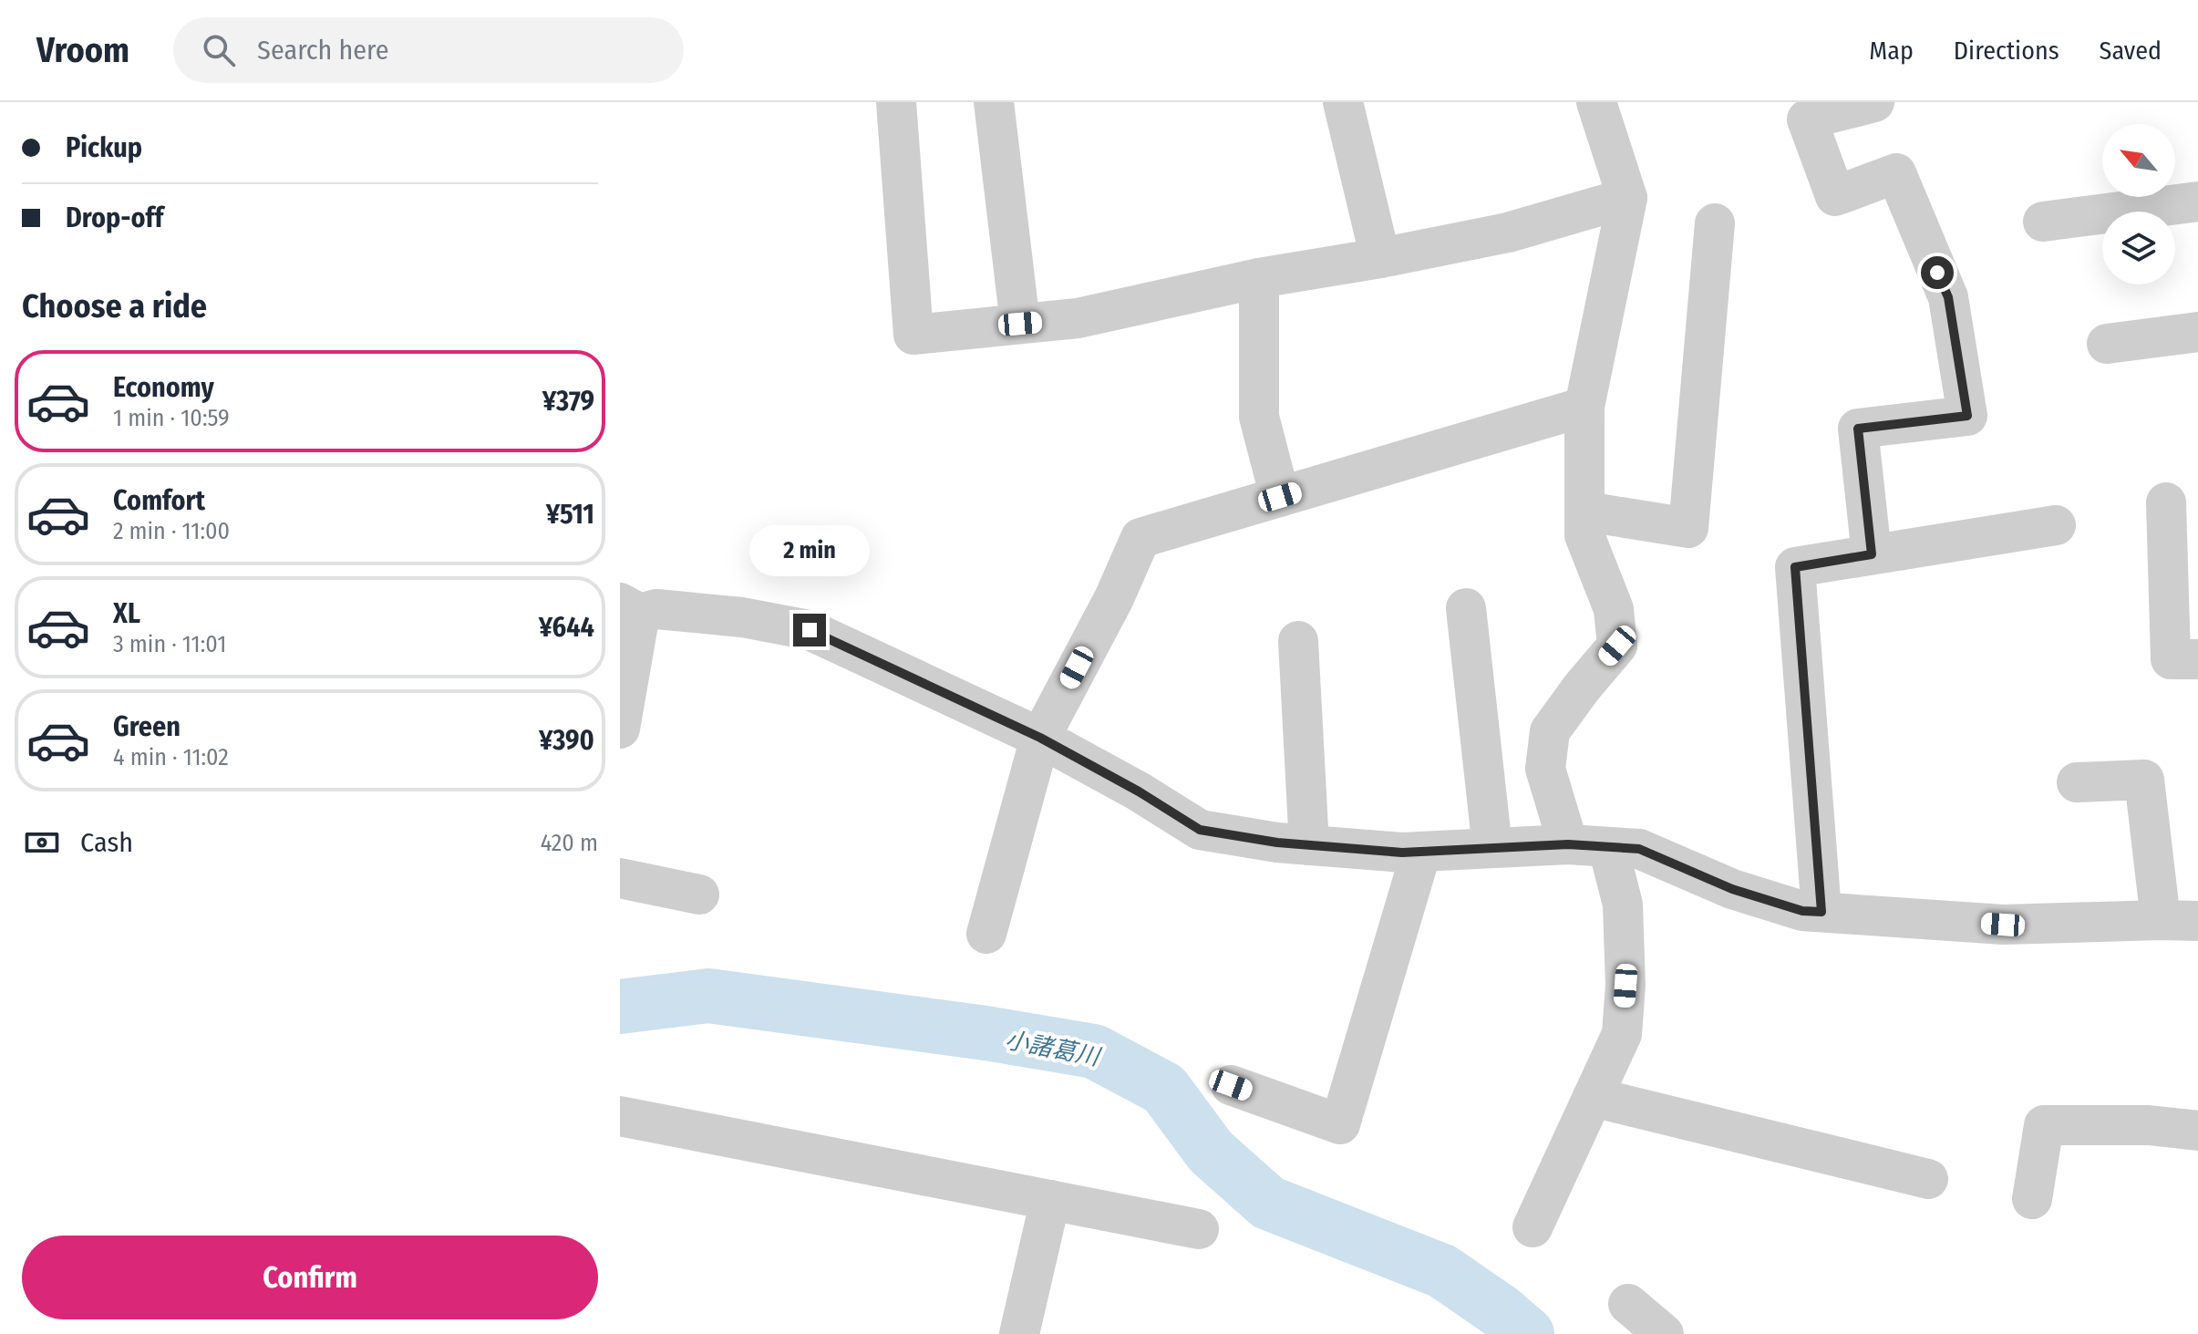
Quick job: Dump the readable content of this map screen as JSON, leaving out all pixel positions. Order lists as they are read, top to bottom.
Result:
{
  "water": ["小諸葛川"],
  "north": "top left",
  "page": {
    "header": "Vroom",
    "search": "Search here",
    "nav": ["Map", "Directions", "Saved"],
    "banner": ["Pickup", "Drop-off"],
    "heading": "Choose a ride",
    "list": [
      {
        "name": "Economy",
        "note": "1 min · 10:59",
        "value": "¥379"
      },
      {
        "name": "Comfort",
        "note": "2 min · 11:00",
        "value": "¥511"
      },
      {
        "name": "XL",
        "note": "3 min · 11:01",
        "value": "¥644"
      },
      {
        "name": "Green",
        "note": "4 min · 11:02",
        "value": "¥390"
      }
    ],
    "bubble": "2 min",
    "pay": ["Cash", "420 m"],
    "buttons": "Confirm"
  }
}
